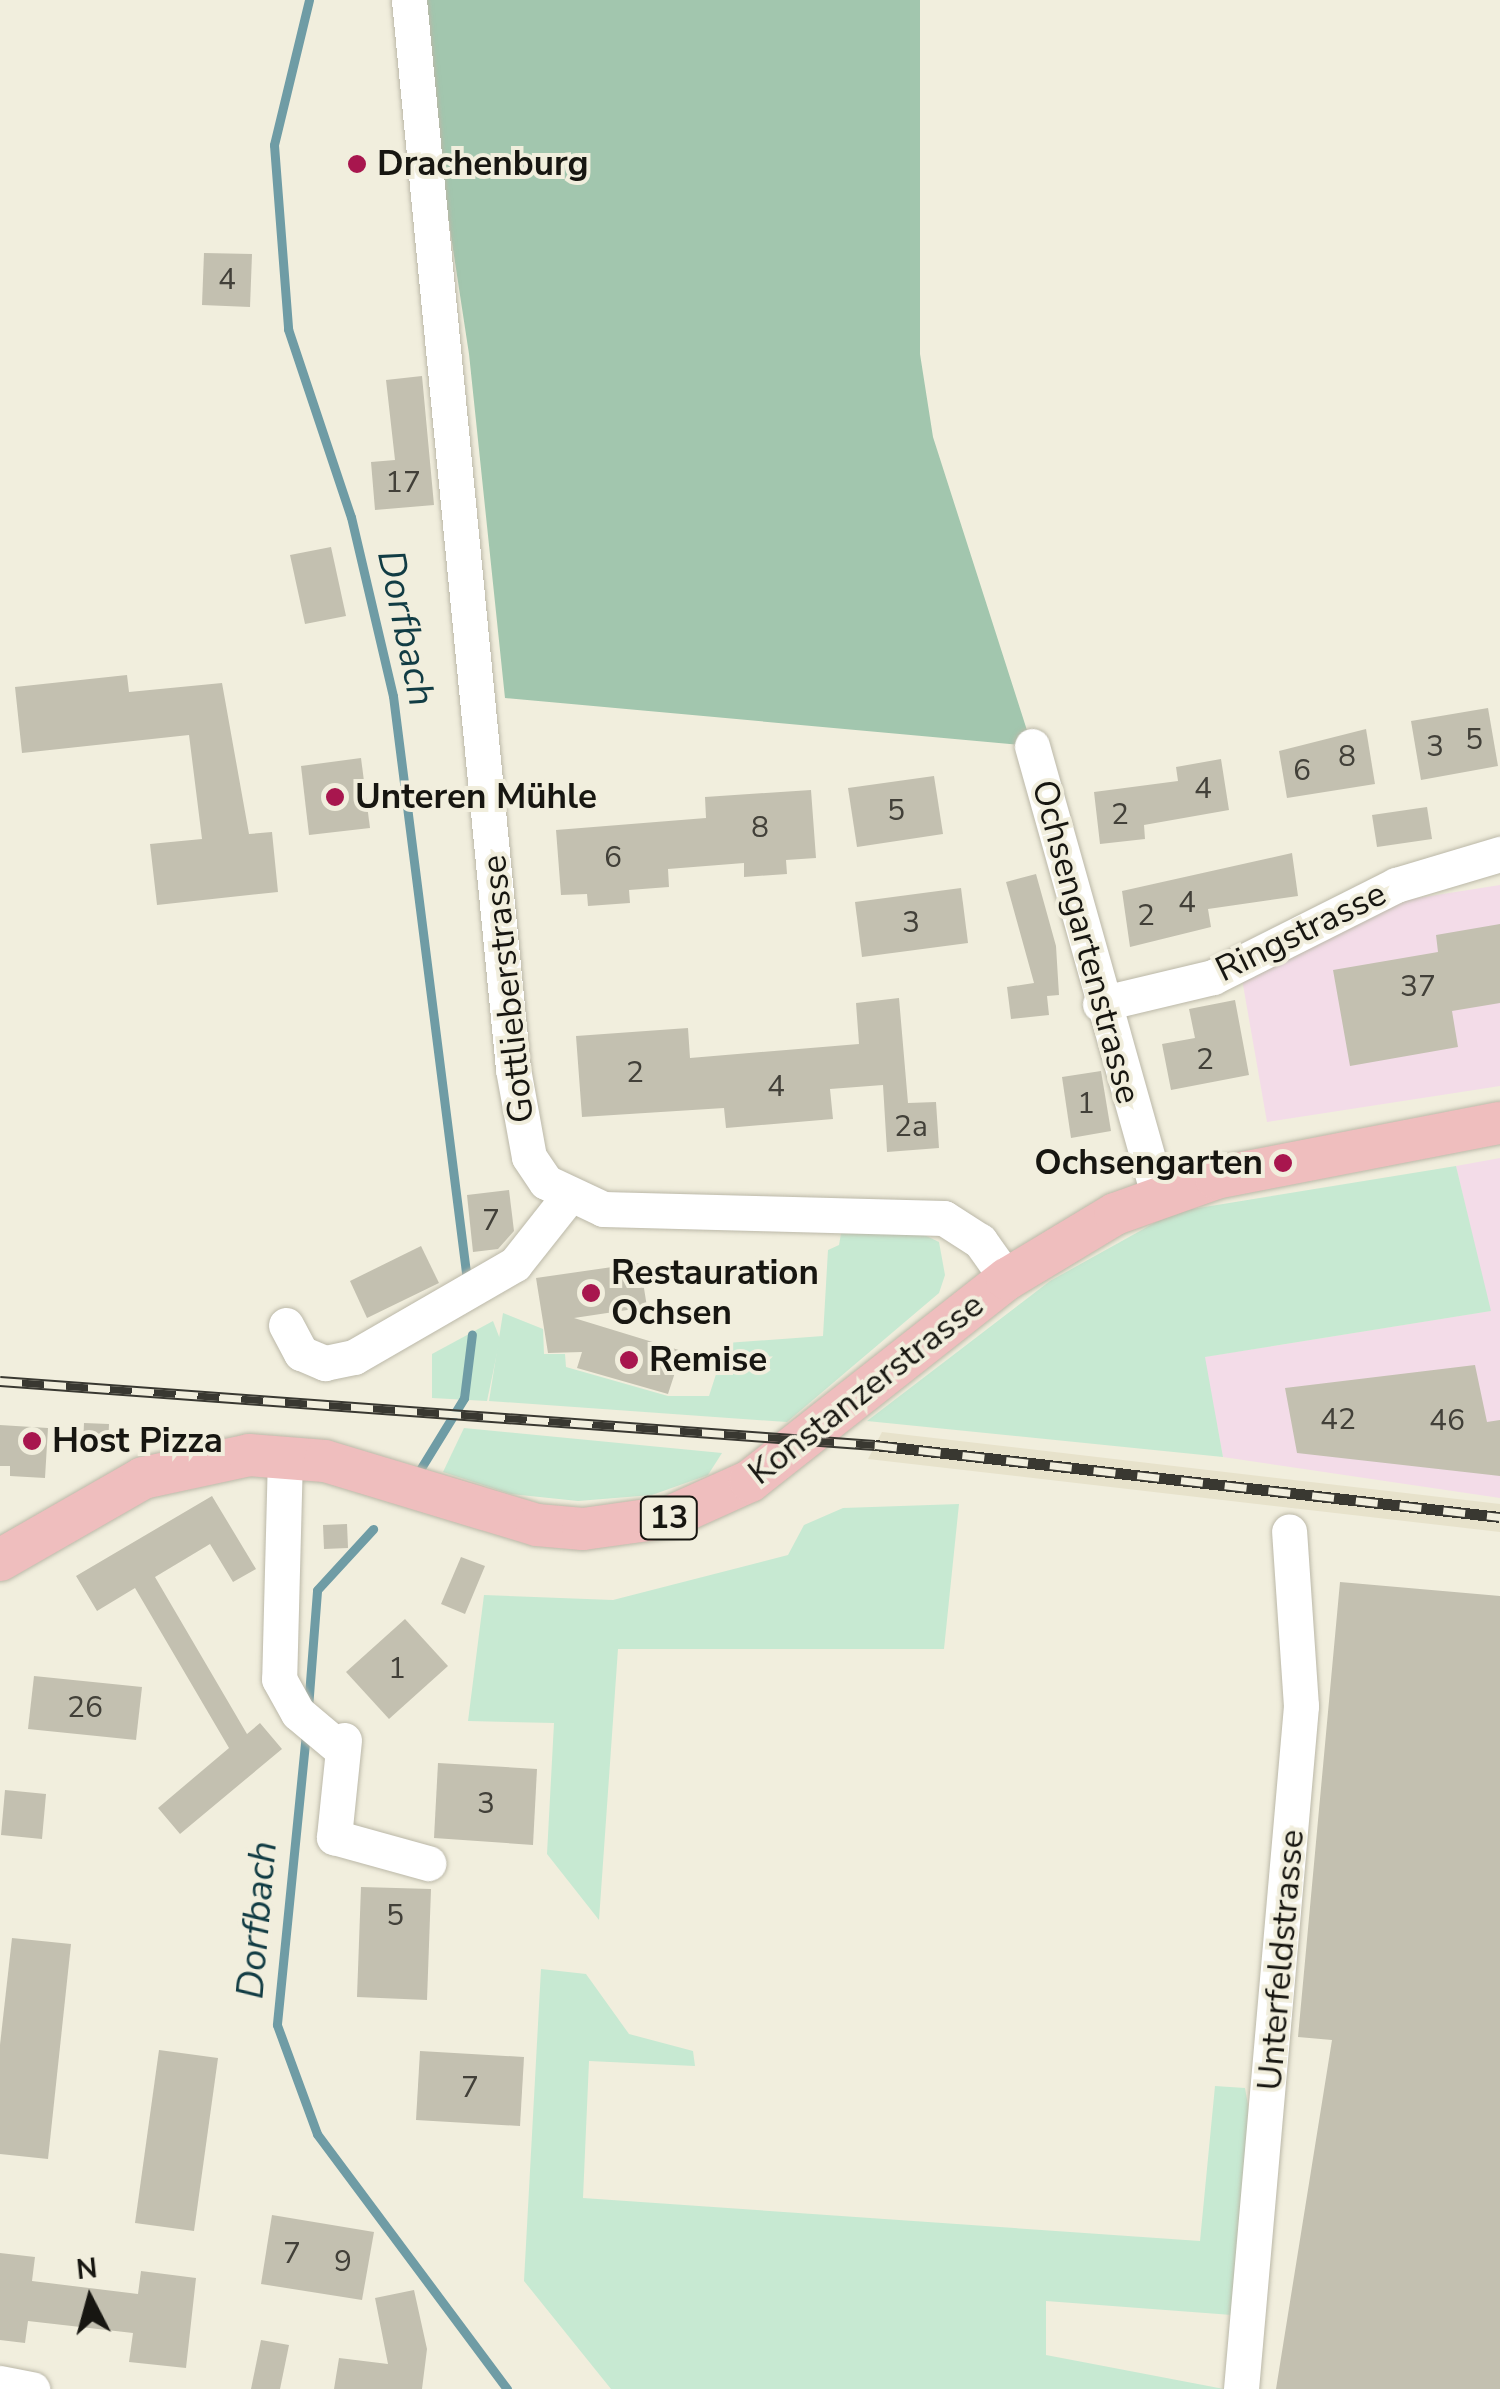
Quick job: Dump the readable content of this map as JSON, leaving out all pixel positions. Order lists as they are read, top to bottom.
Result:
{
  "streets": {
    "main road": ["Konstanzerstrasse", "13"],
    "street": [
      "Ringstrasse",
      "Ochsengartenstrasse",
      "Gottlieberstrasse",
      "Unterfeldstrasse"
    ]
  },
  "crossings": [
    ["Ringstrasse", "Ochsengartenstrasse"],
    ["Ochsengartenstrasse", "Konstanzerstrasse"]
  ],
  "water": ["Dorfbach"],
  "places": [
    "Drachenburg",
    "Unteren Mühle",
    "Ochsengarten",
    "Restauration Ochsen",
    "Remise",
    "Host Pizza"
  ],
  "house_numbers": [
    "4",
    "17",
    "5",
    "3",
    "8",
    "6",
    "4",
    "5",
    "2",
    "8",
    "6",
    "4",
    "2",
    "3",
    "37",
    "2",
    "2",
    "4",
    "1",
    "2a",
    "7",
    "42",
    "46",
    "1",
    "26",
    "3",
    "5",
    "7",
    "7",
    "9"
  ],
  "north": "top"
}
